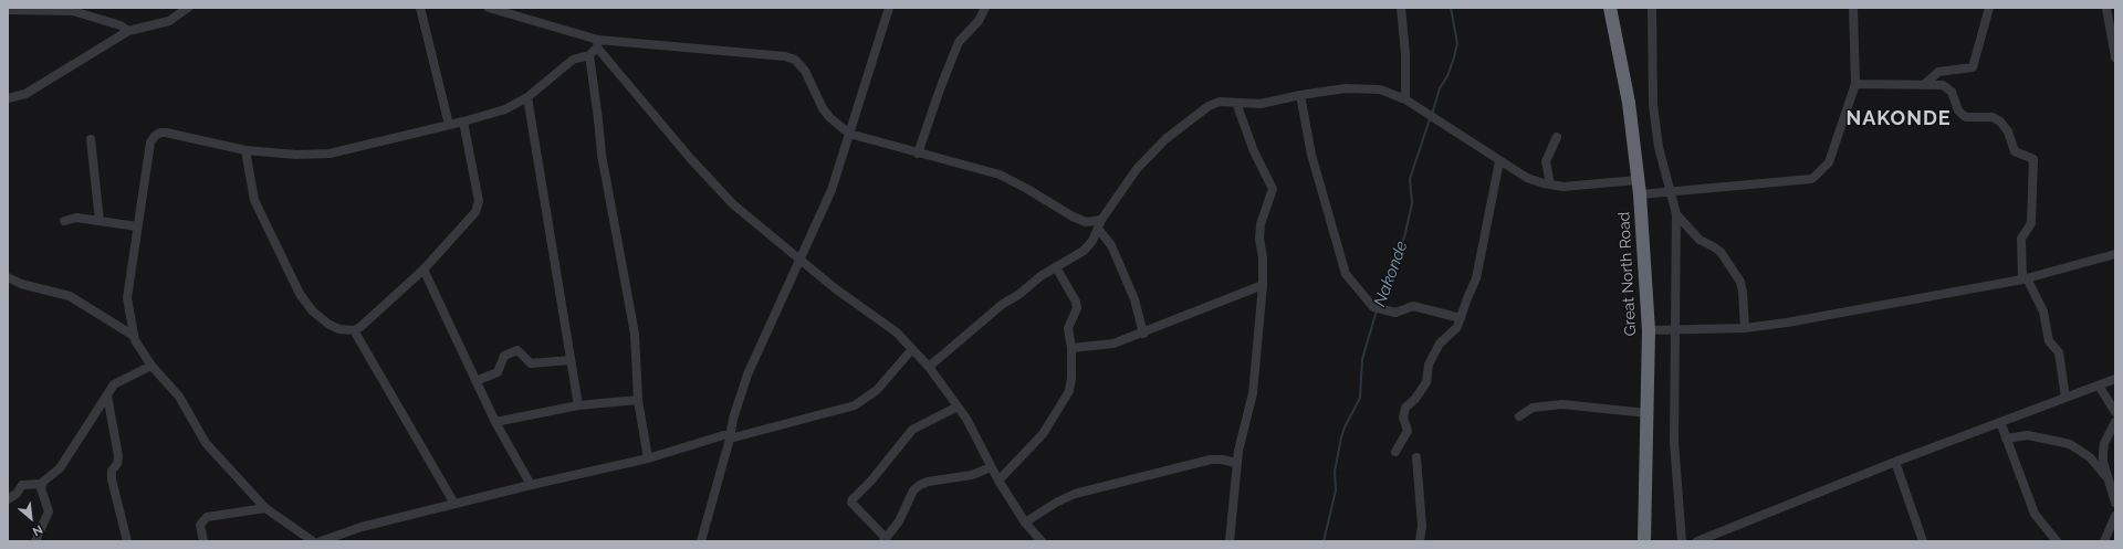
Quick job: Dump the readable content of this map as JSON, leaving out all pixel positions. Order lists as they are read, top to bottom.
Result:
{
  "streets": {
    "highway": ["Great North Road"]
  },
  "districts": ["NAKONDE"],
  "water": ["Nakonde"],
  "north": "bottom right"
}
